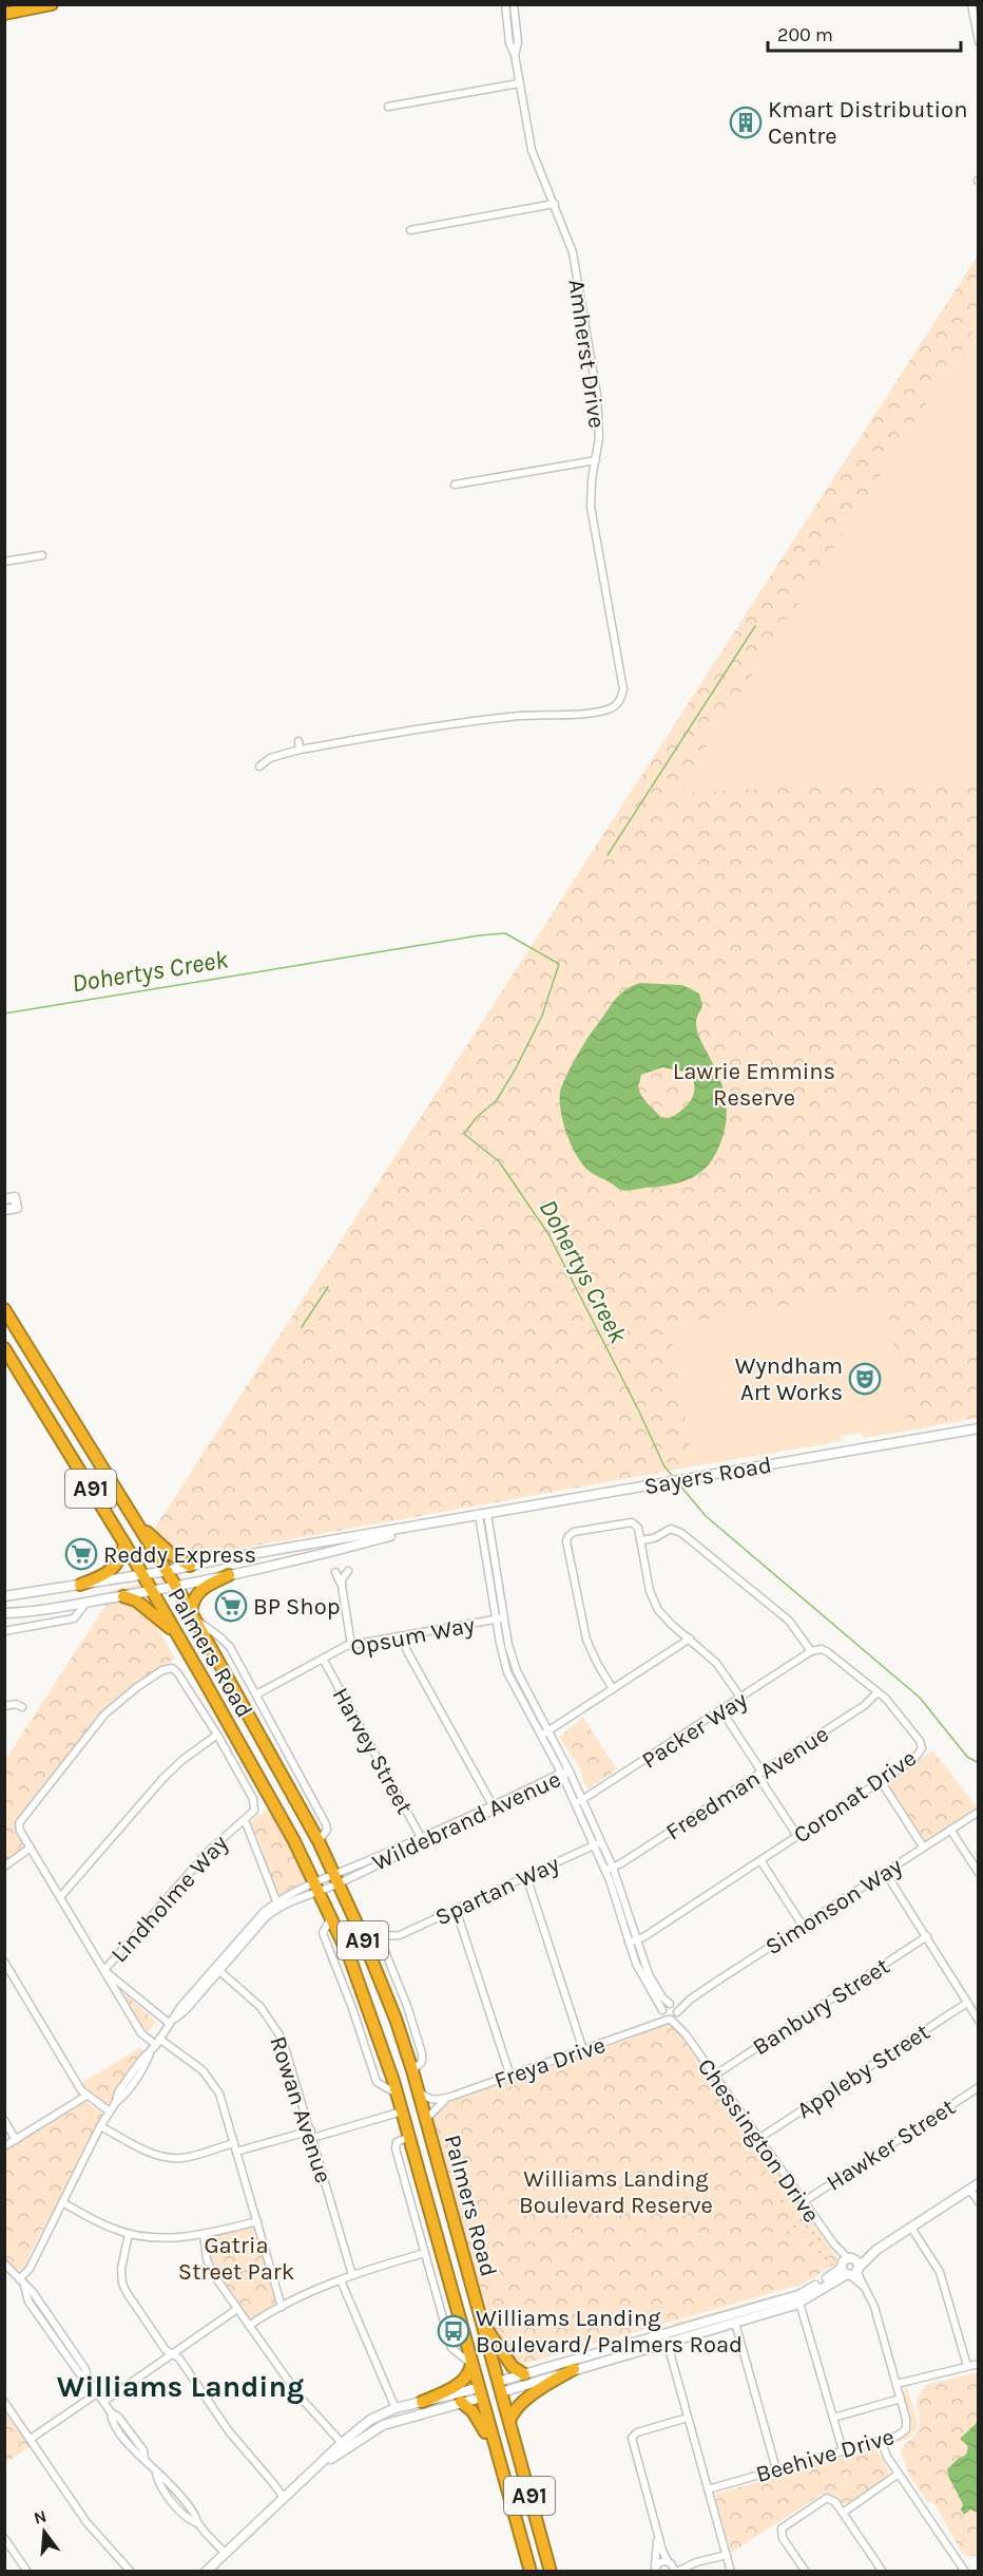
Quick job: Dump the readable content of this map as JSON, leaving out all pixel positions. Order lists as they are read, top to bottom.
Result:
{
  "streets": {
    "highway": ["A91", "Palmers Road"],
    "main road": ["Sayers Road"],
    "street": [
      "Amherst Drive",
      "Opsum Way",
      "Packer Way",
      "Harvey Street",
      "Freedman Avenue",
      "Coronat Drive",
      "Wildebrand Avenue",
      "Spartan Way",
      "Lindholme Way",
      "Simonson Way",
      "Banbury Street",
      "Freya Drive",
      "Appleby Street",
      "Rowan Avenue",
      "Chessington Drive",
      "Hawker Street",
      "Beehive Drive"
    ]
  },
  "crossings": [
    ["Sayers Road", "Palmers Road"],
    ["Opsum Way", "Palmers Road"],
    ["Opsum Way", "Harvey Street"],
    ["Palmers Road", "Wildebrand Avenue"],
    ["Palmers Road", "Freya Drive"],
    ["Packer Way", "Coronat Drive"],
    ["Harvey Street", "Wildebrand Avenue"],
    ["Freedman Avenue", "Coronat Drive"],
    ["Freedman Avenue", "Chessington Drive"],
    ["Coronat Drive", "Chessington Drive"],
    ["Wildebrand Avenue", "Rowan Avenue"],
    ["Spartan Way", "Chessington Drive"],
    ["Simonson Way", "Freya Drive"],
    ["Simonson Way", "Chessington Drive"],
    ["Banbury Street", "Chessington Drive"],
    ["Freya Drive", "Chessington Drive"],
    ["Appleby Street", "Chessington Drive"],
    ["Chessington Drive", "Hawker Street"],
    ["Chessington Drive", "Beehive Drive"]
  ],
  "districts": ["Williams Landing"],
  "water": ["Dohertys Creek"],
  "parks": ["Lawrie Emmins Reserve", "Williams Landing Boulevard Reserve", "Gatria Street Park"],
  "places": {
    "building": ["Kmart Distribution Centre"],
    "theatre": ["Wyndham Art Works"],
    "supermarket": ["Reddy Express", "BP Shop"],
    "bus stop": ["Williams Landing Boulevard/ Palmers Road"]
  },
  "scale_bar": "200 m",
  "north": "top"
}
